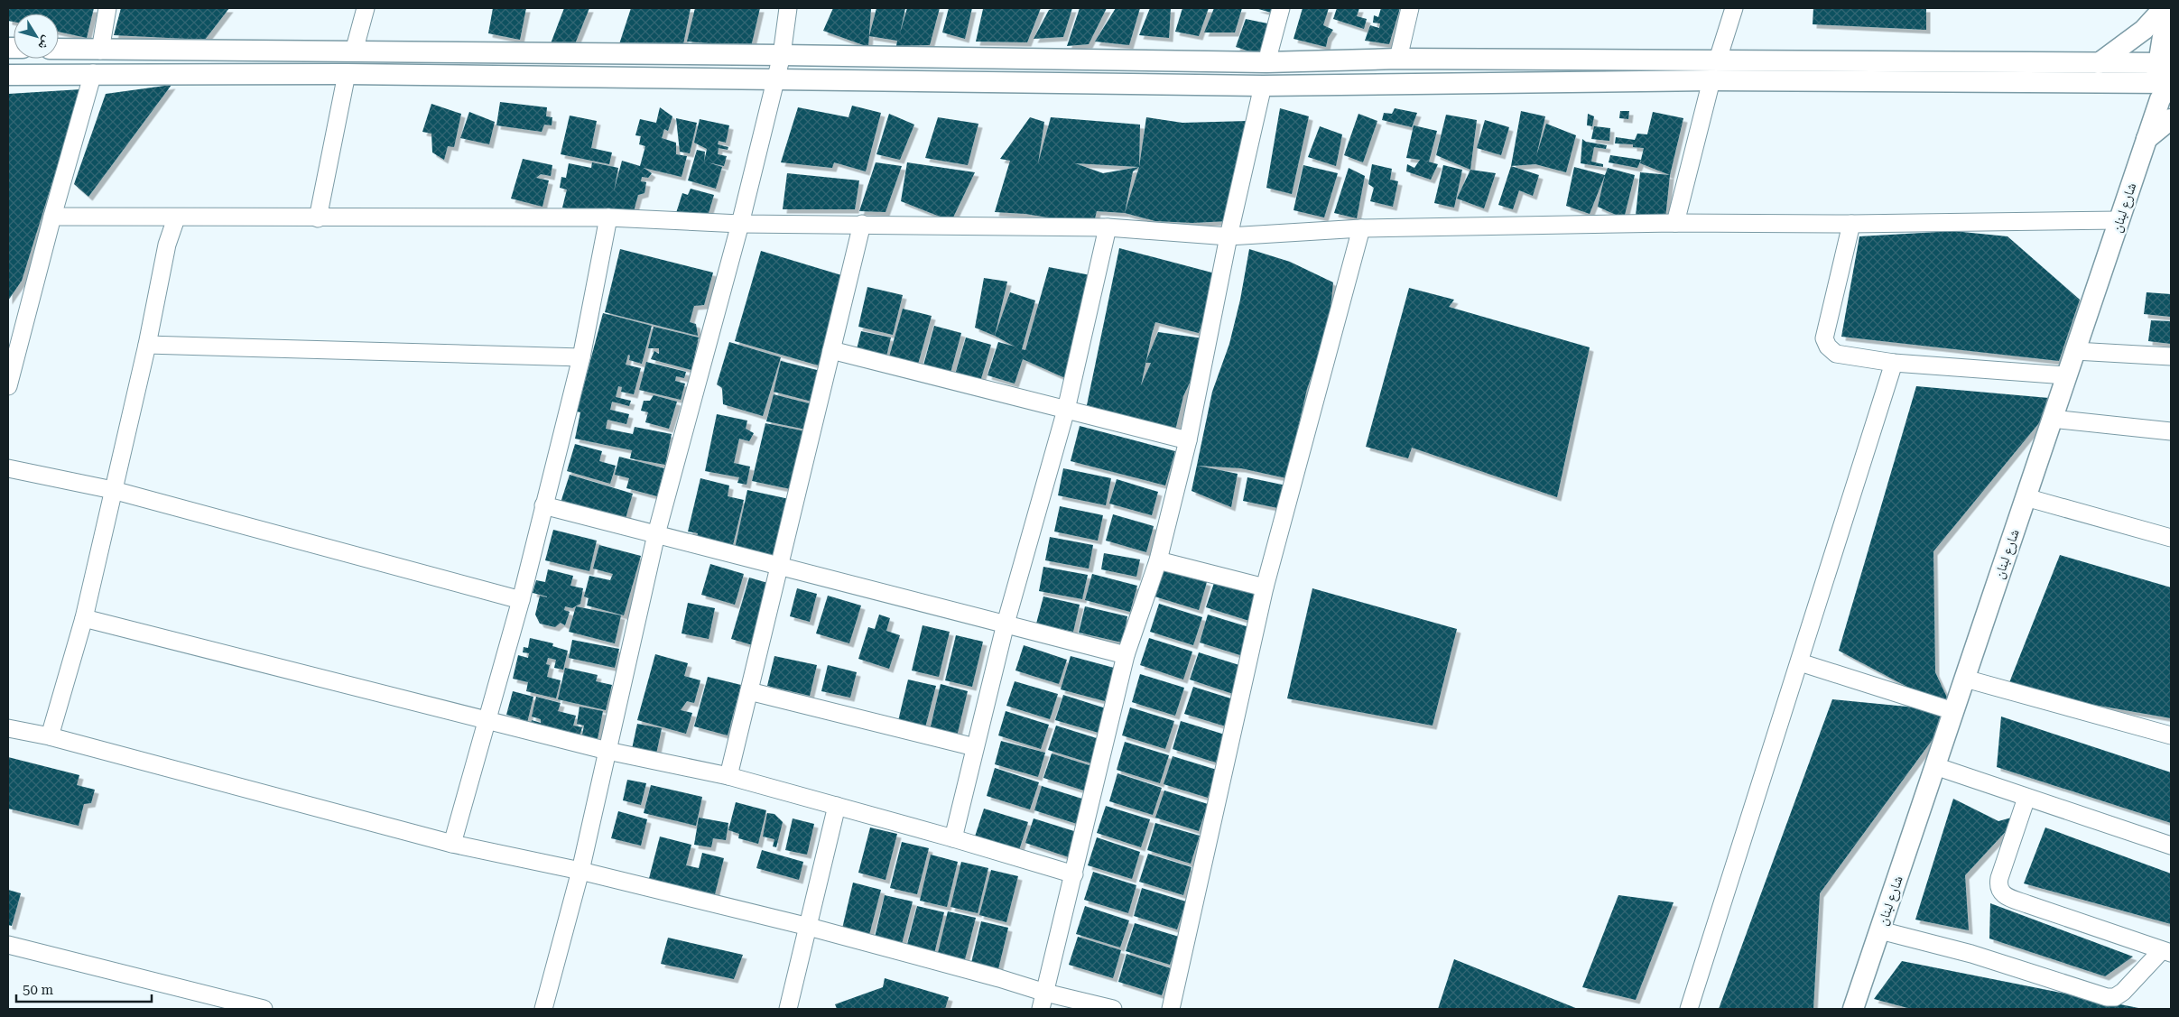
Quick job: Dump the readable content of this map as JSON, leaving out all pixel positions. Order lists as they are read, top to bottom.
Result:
{
  "streets": {
    "street": ["شارع لبنان"]
  },
  "scale_bar": "50 m",
  "north": "bottom right"
}
